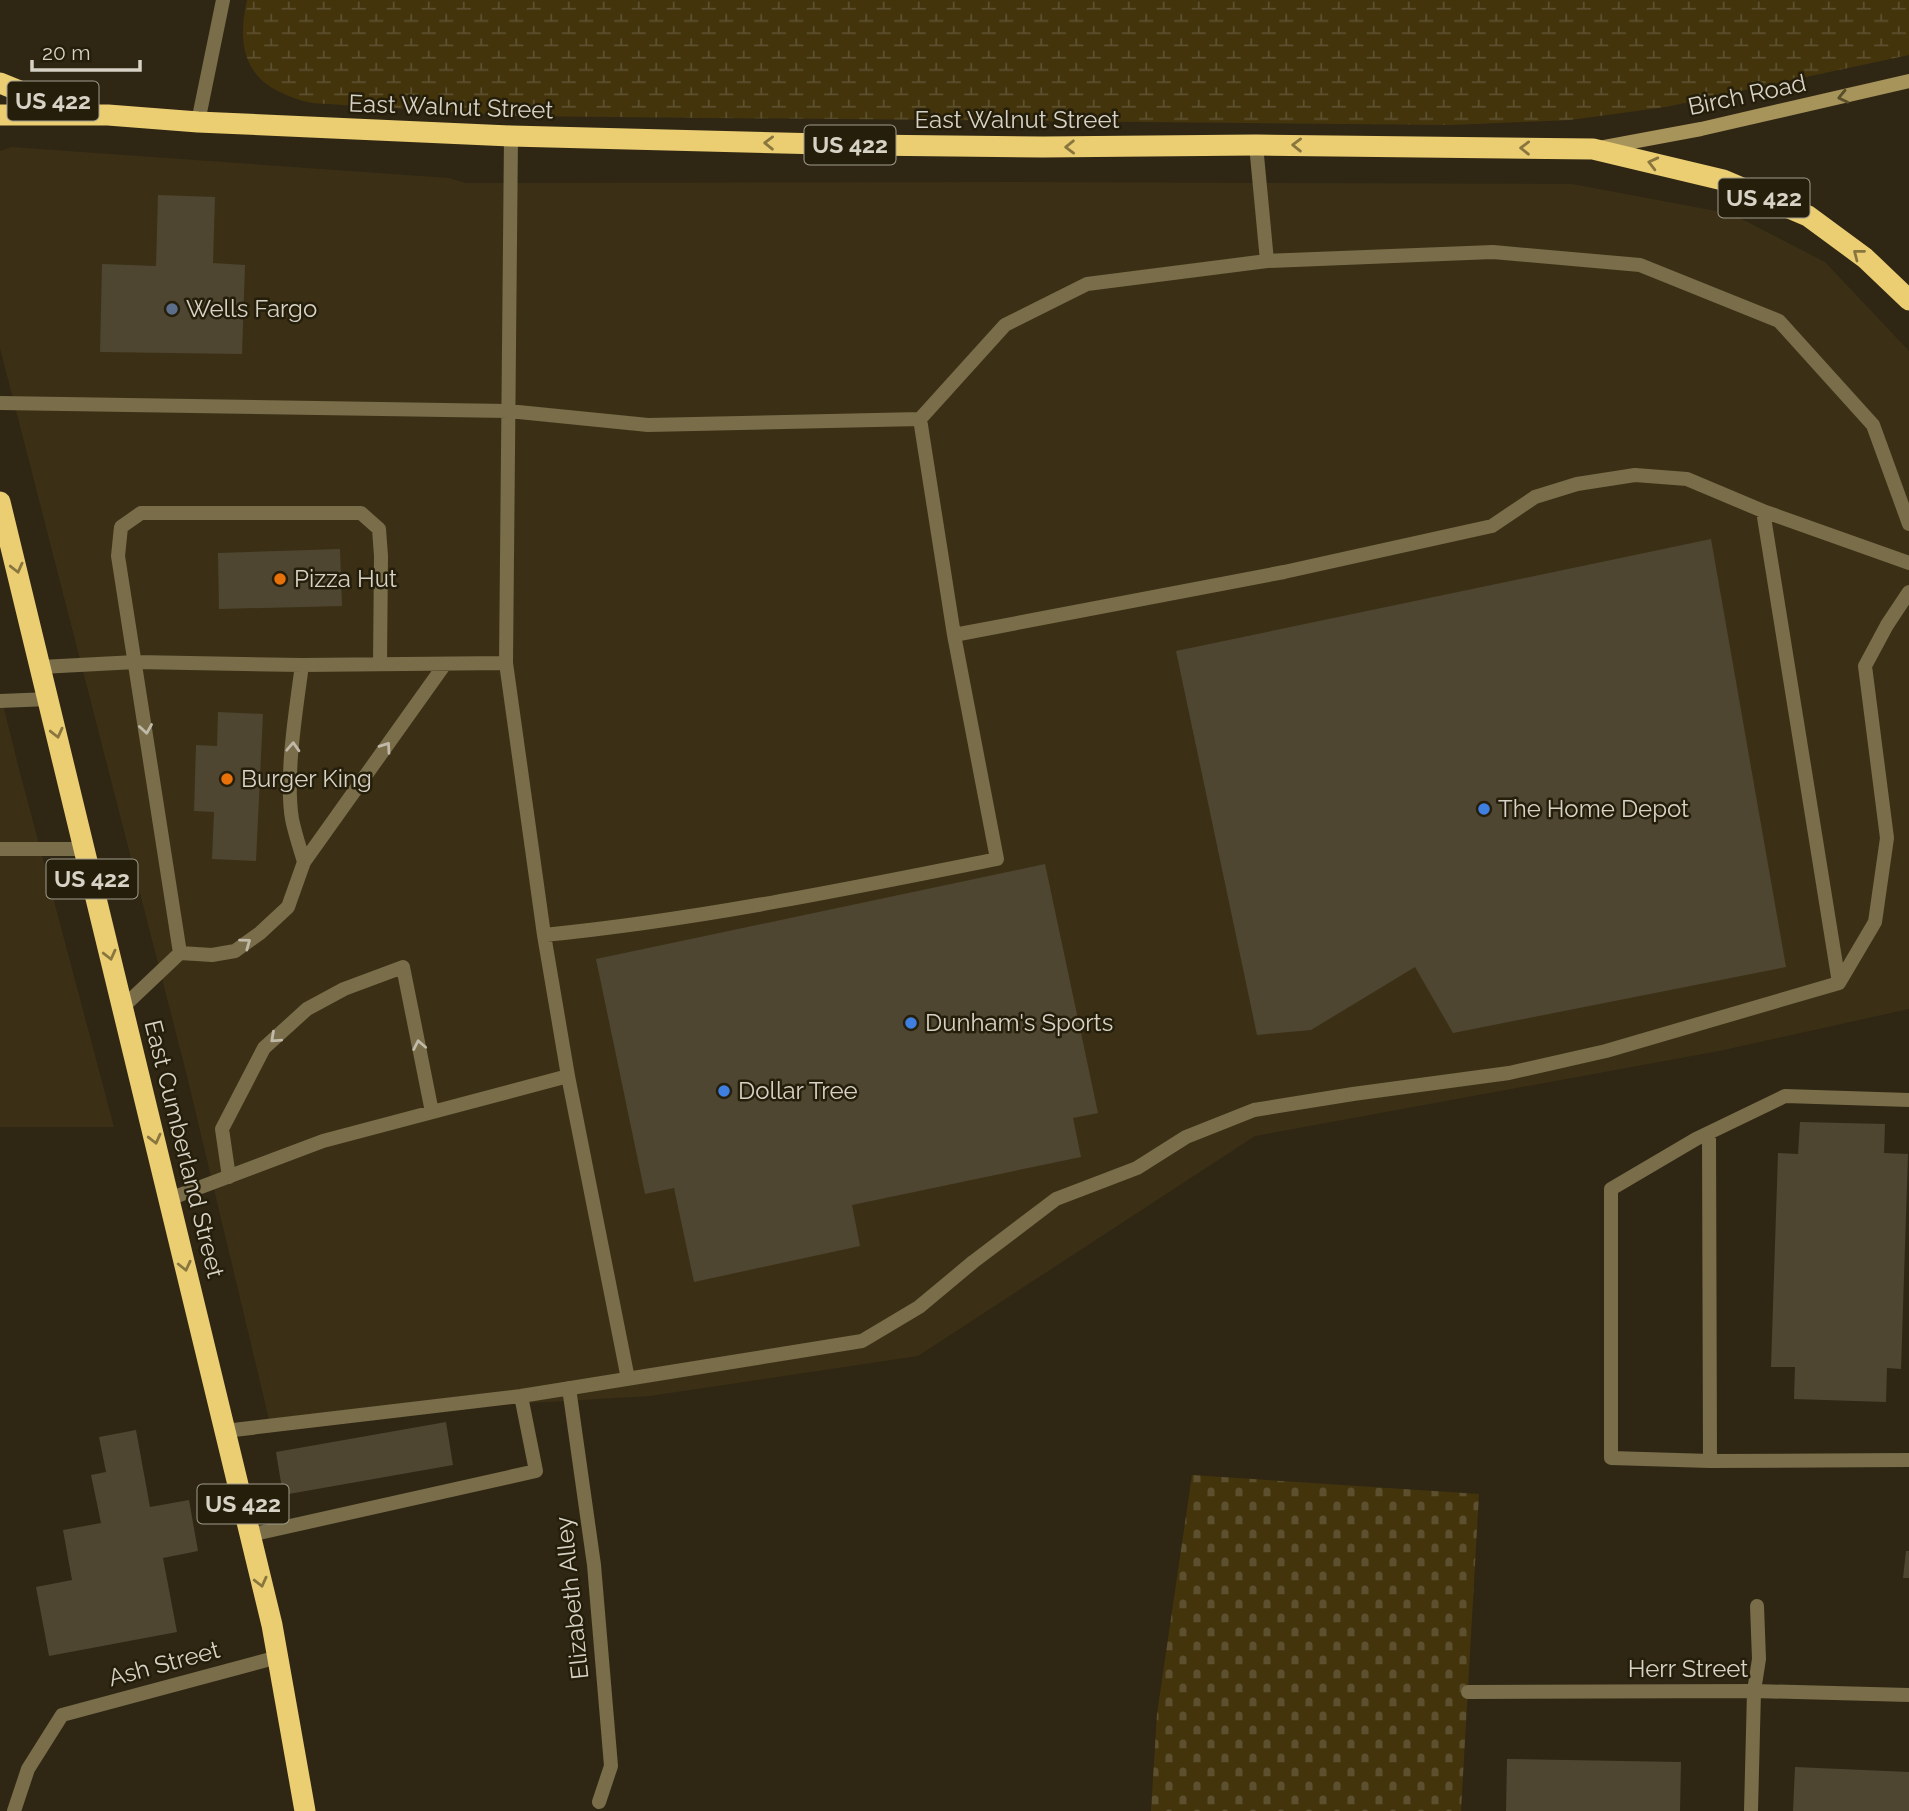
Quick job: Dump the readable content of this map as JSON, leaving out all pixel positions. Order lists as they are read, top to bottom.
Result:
{
  "streets": {
    "highway": ["US 422", "East Walnut Street", "East Cumberland Street"],
    "street": [
      "Birch Road",
      "Elizabeth Alley",
      "Ash Street",
      "Herr Street"
    ]
  },
  "crossings": [
    ["Birch Road", "East Walnut Street"],
    ["US 422", "East Walnut Street"],
    ["East Cumberland Street", "Ash Street"]
  ],
  "one_way": ["Birch Road", "East Walnut Street", "East Cumberland Street"],
  "places": [
    "Wells Fargo",
    "Pizza Hut",
    "Burger King",
    "The Home Depot",
    "Dunham's Sports",
    "Dollar Tree"
  ],
  "scale_bar": "20 m"
}
